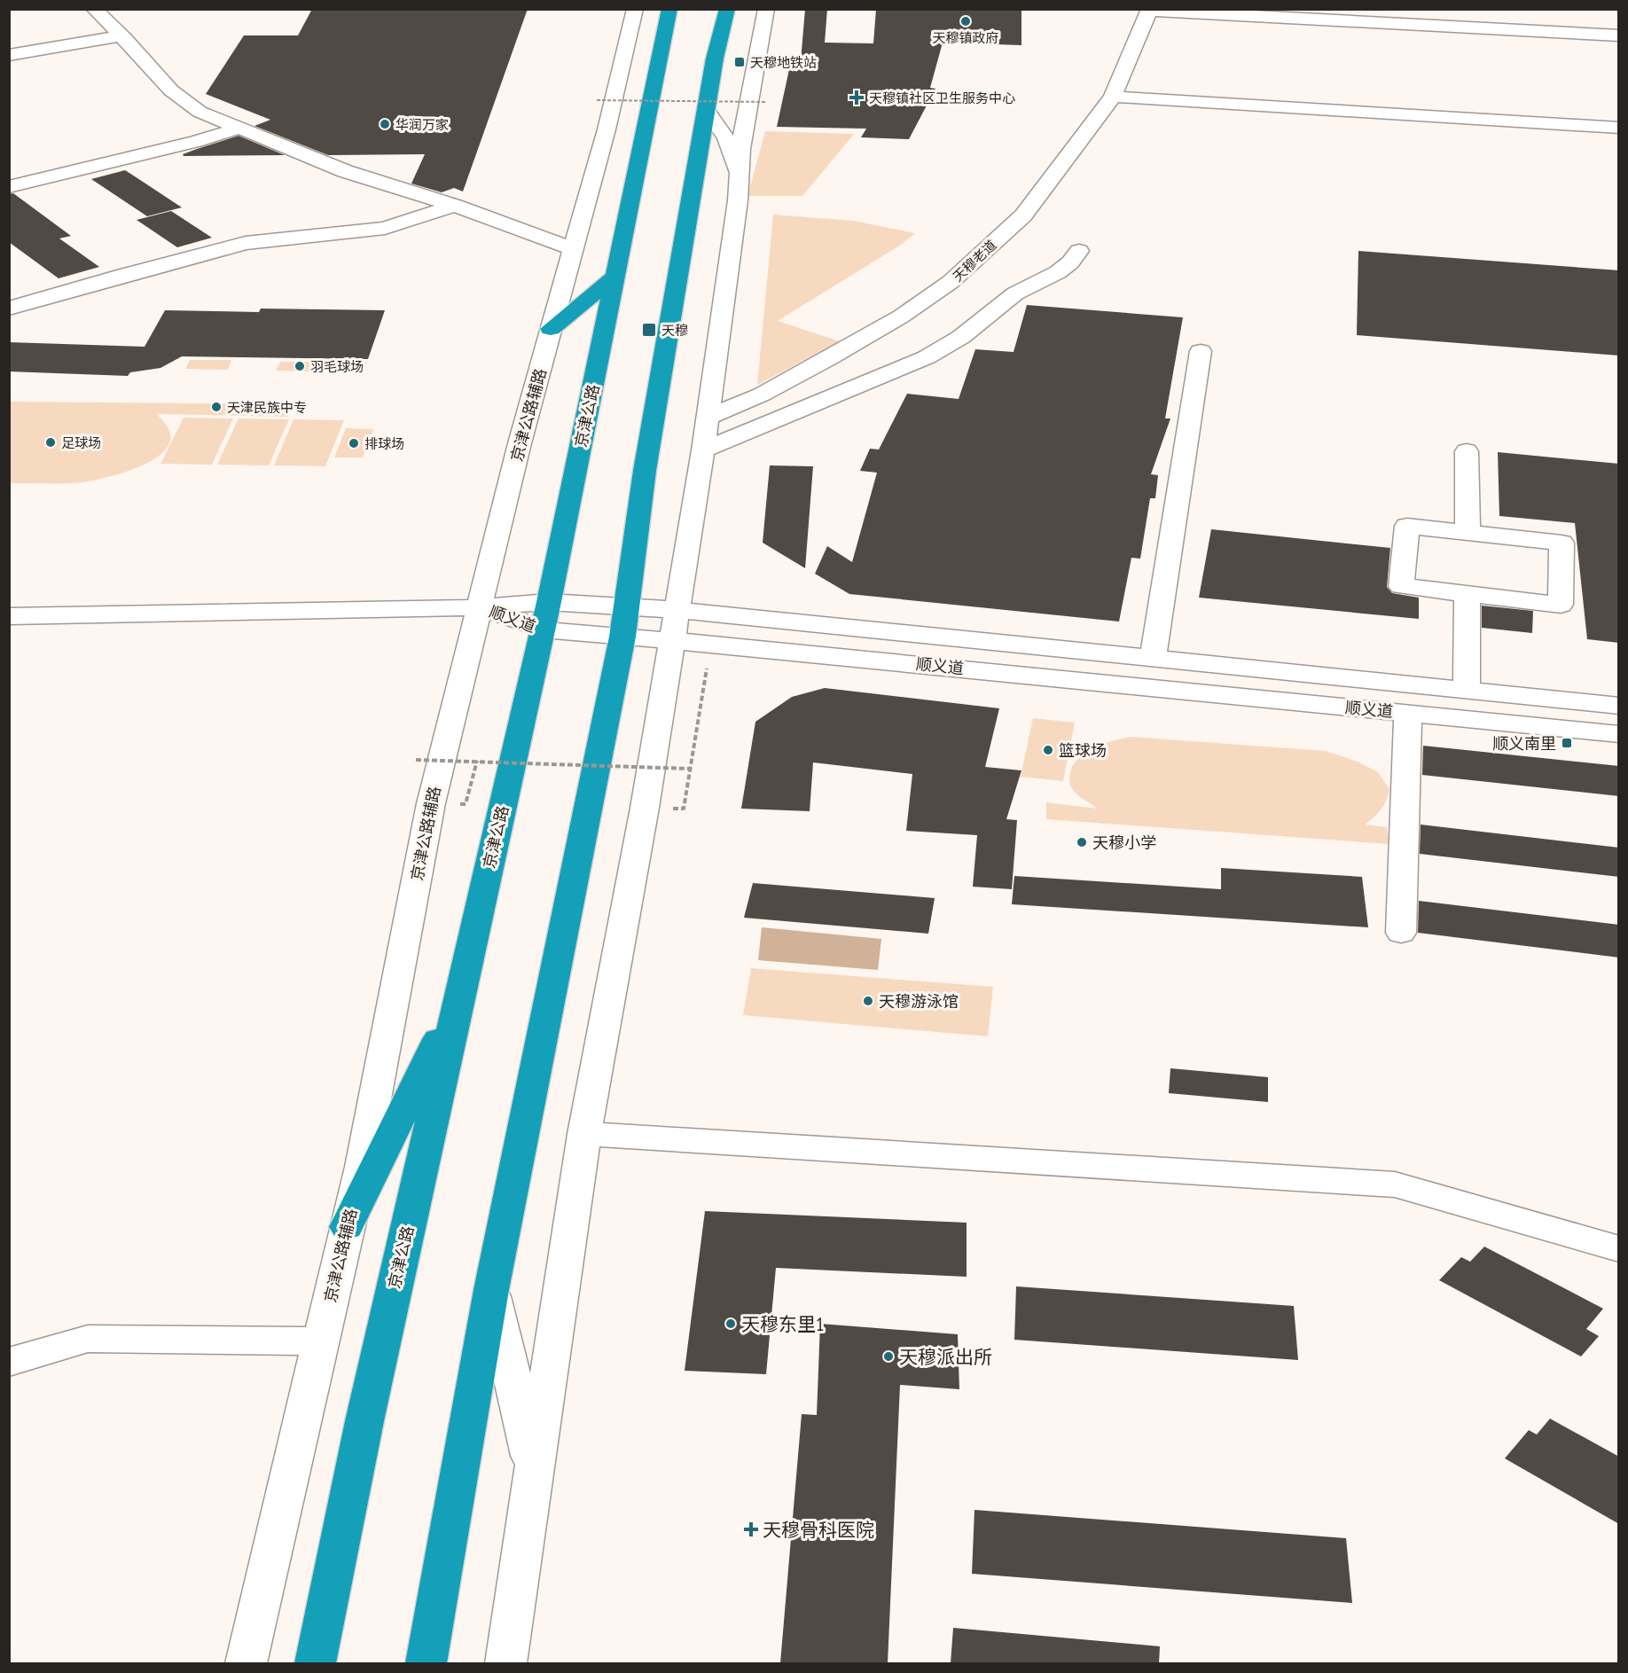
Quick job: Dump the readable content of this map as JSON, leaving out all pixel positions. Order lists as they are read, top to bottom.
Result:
{
  "streets": {
    "highway": ["京津公路"],
    "street": ["天穆老道", "京津公路辅路", "顺义道"]
  },
  "crossings": [
    ["京津公路辅路", "顺义道"],
    ["京津公路", "顺义道"]
  ],
  "places": {
    "other": [
      "天穆镇政府",
      "华润万家",
      "羽毛球场",
      "天津民族中专",
      "足球场",
      "排球场",
      "篮球场",
      "天穆小学",
      "天穆游泳馆",
      "天穆东里1",
      "天穆派出所"
    ],
    "transit": ["天穆地铁站", "天穆", "顺义南里"],
    "health": ["天穆镇社区卫生服务中心", "天穆骨科医院"]
  }
}
